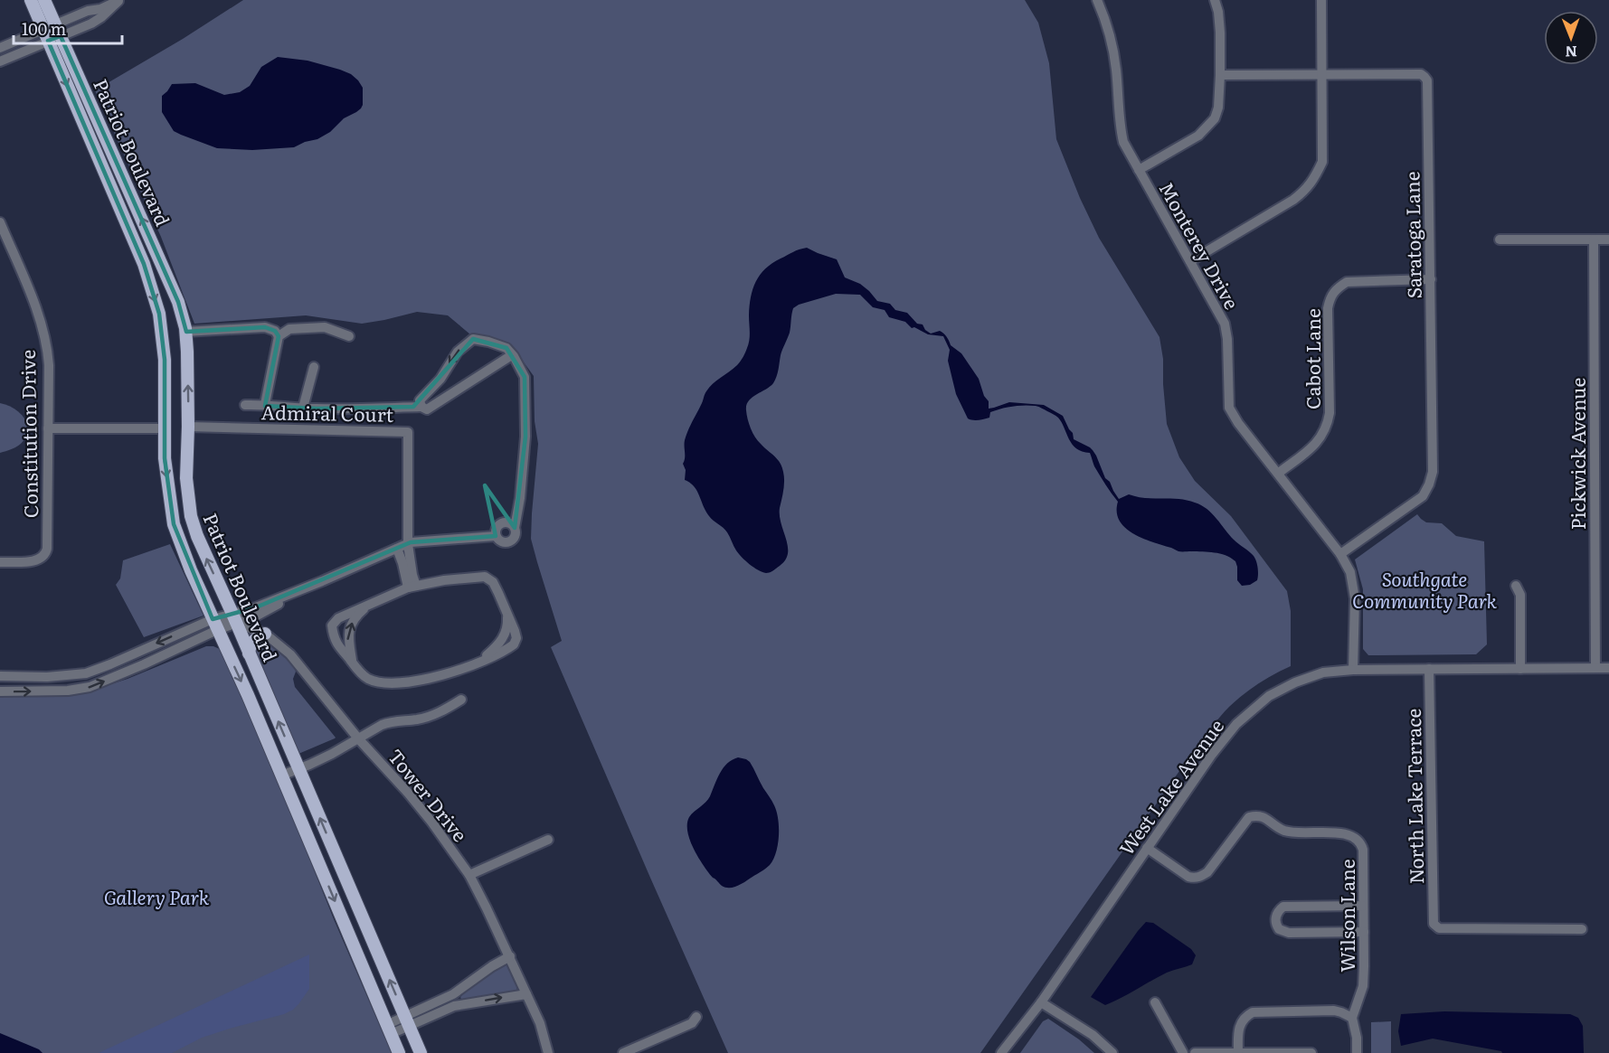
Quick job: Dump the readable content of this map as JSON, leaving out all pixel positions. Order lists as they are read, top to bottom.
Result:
{
  "streets": {
    "main road": ["Patriot Boulevard"],
    "street": [
      "Saratoga Lane",
      "Monterey Drive",
      "Cabot Lane",
      "Admiral Court",
      "Constitution Drive",
      "Pickwick Avenue",
      "West Lake Avenue",
      "Tower Drive",
      "North Lake Terrace",
      "Wilson Lane"
    ]
  },
  "crossings": [
    ["Patriot Boulevard", "Admiral Court"],
    ["Patriot Boulevard", "Tower Drive"],
    ["Saratoga Lane", "Monterey Drive"],
    ["Saratoga Lane", "Cabot Lane"],
    ["Monterey Drive", "Cabot Lane"],
    ["Monterey Drive", "West Lake Avenue"],
    ["Pickwick Avenue", "West Lake Avenue"],
    ["West Lake Avenue", "North Lake Terrace"],
    ["West Lake Avenue", "Wilson Lane"]
  ],
  "parks": ["Southgate Community Park", "Gallery Park"],
  "scale_bar": "100 m",
  "north": "bottom"
}
